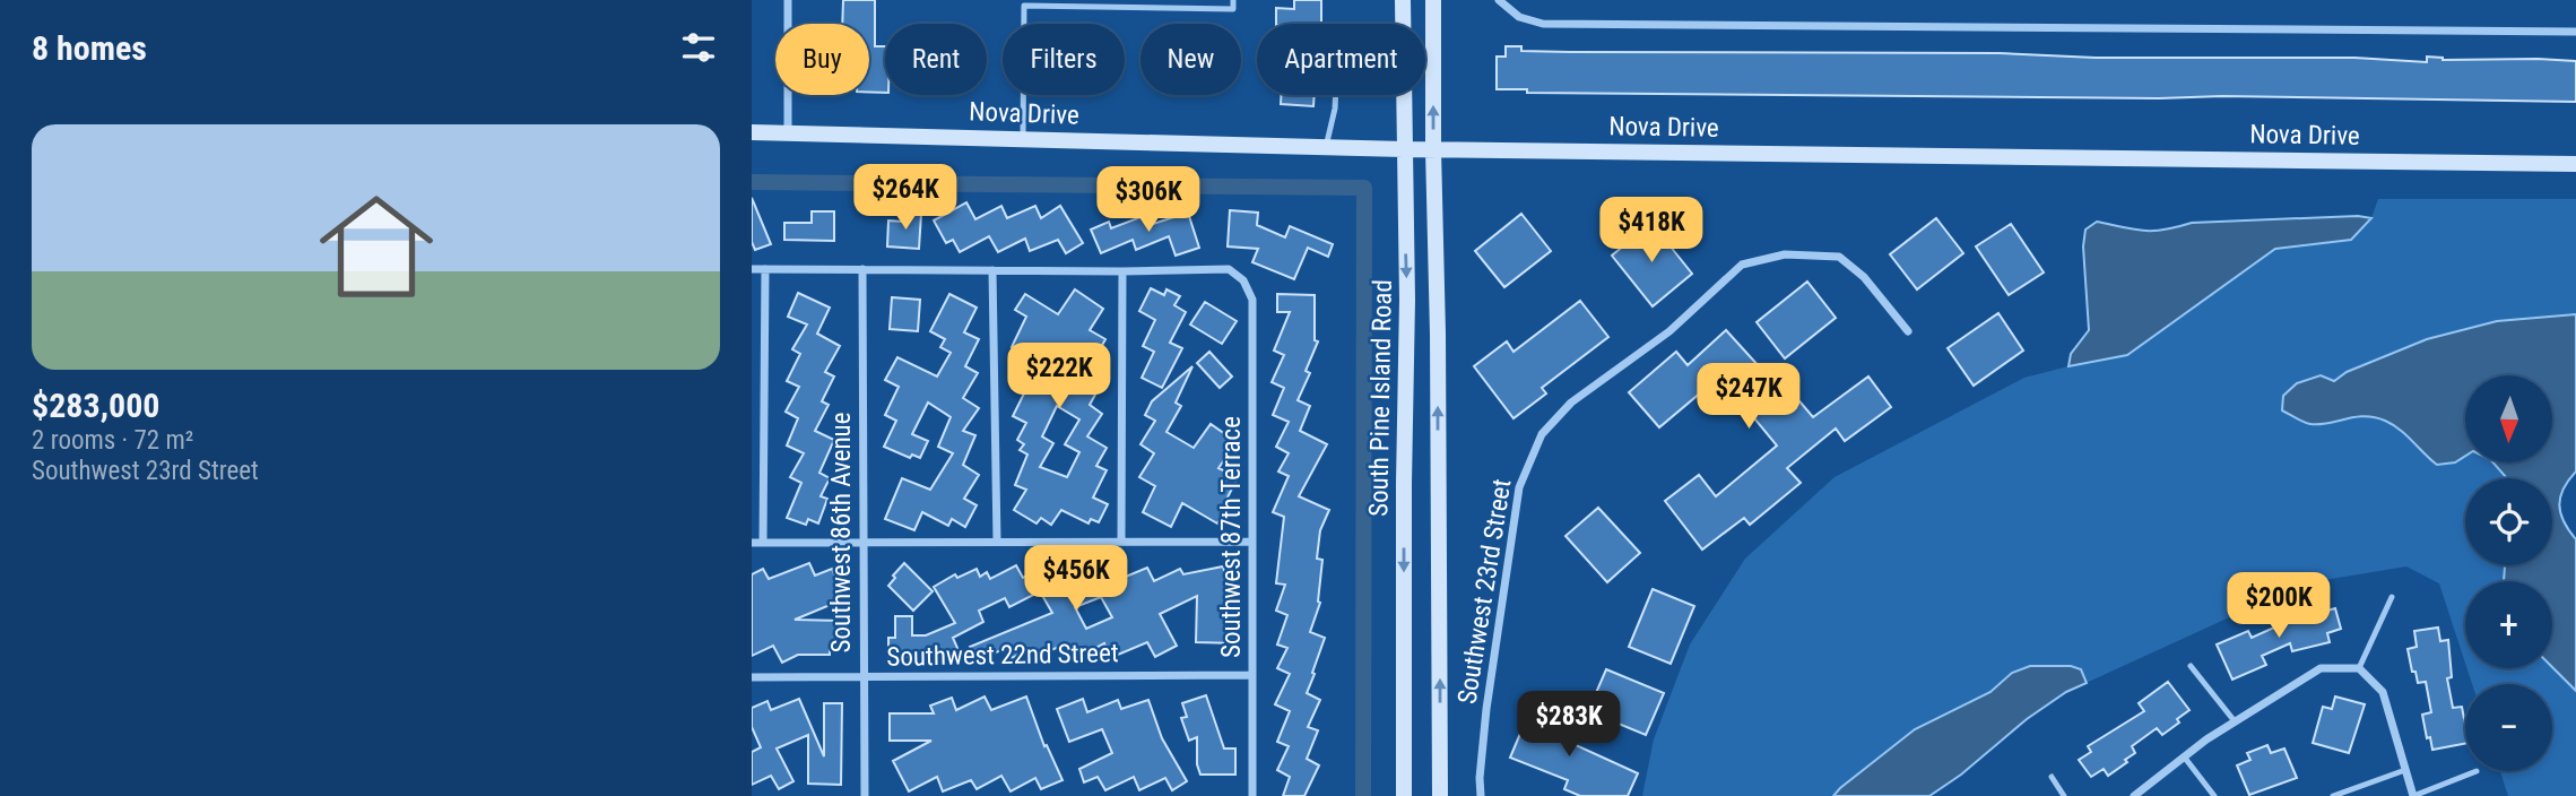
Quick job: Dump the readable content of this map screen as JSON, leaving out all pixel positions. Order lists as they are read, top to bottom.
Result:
{
  "streets": {
    "street": [
      "Nova Drive",
      "South Pine Island Road",
      "Southwest 86th Avenue",
      "Southwest 87th Terrace",
      "Southwest 23rd Street",
      "Southwest 22nd Street"
    ]
  },
  "crossings": [
    ["Nova Drive", "South Pine Island Road"],
    ["Southwest 86th Avenue", "Southwest 22nd Street"],
    ["Southwest 87th Terrace", "Southwest 22nd Street"]
  ],
  "north": "bottom",
  "page": {
    "heading": "8 homes",
    "chip": [
      "Buy",
      "Rent",
      "Filters",
      "New",
      "Apartment"
    ],
    "list": [
      {
        "name": "$283,000",
        "note": "2 rooms · 72 m² · Southwest 23rd Street"
      }
    ],
    "price": [
      "$264K",
      "$306K",
      "$418K",
      "$222K",
      "$247K",
      "$456K",
      "$200K",
      "$283K"
    ],
    "map_buttons": ["+", "−"]
  }
}
